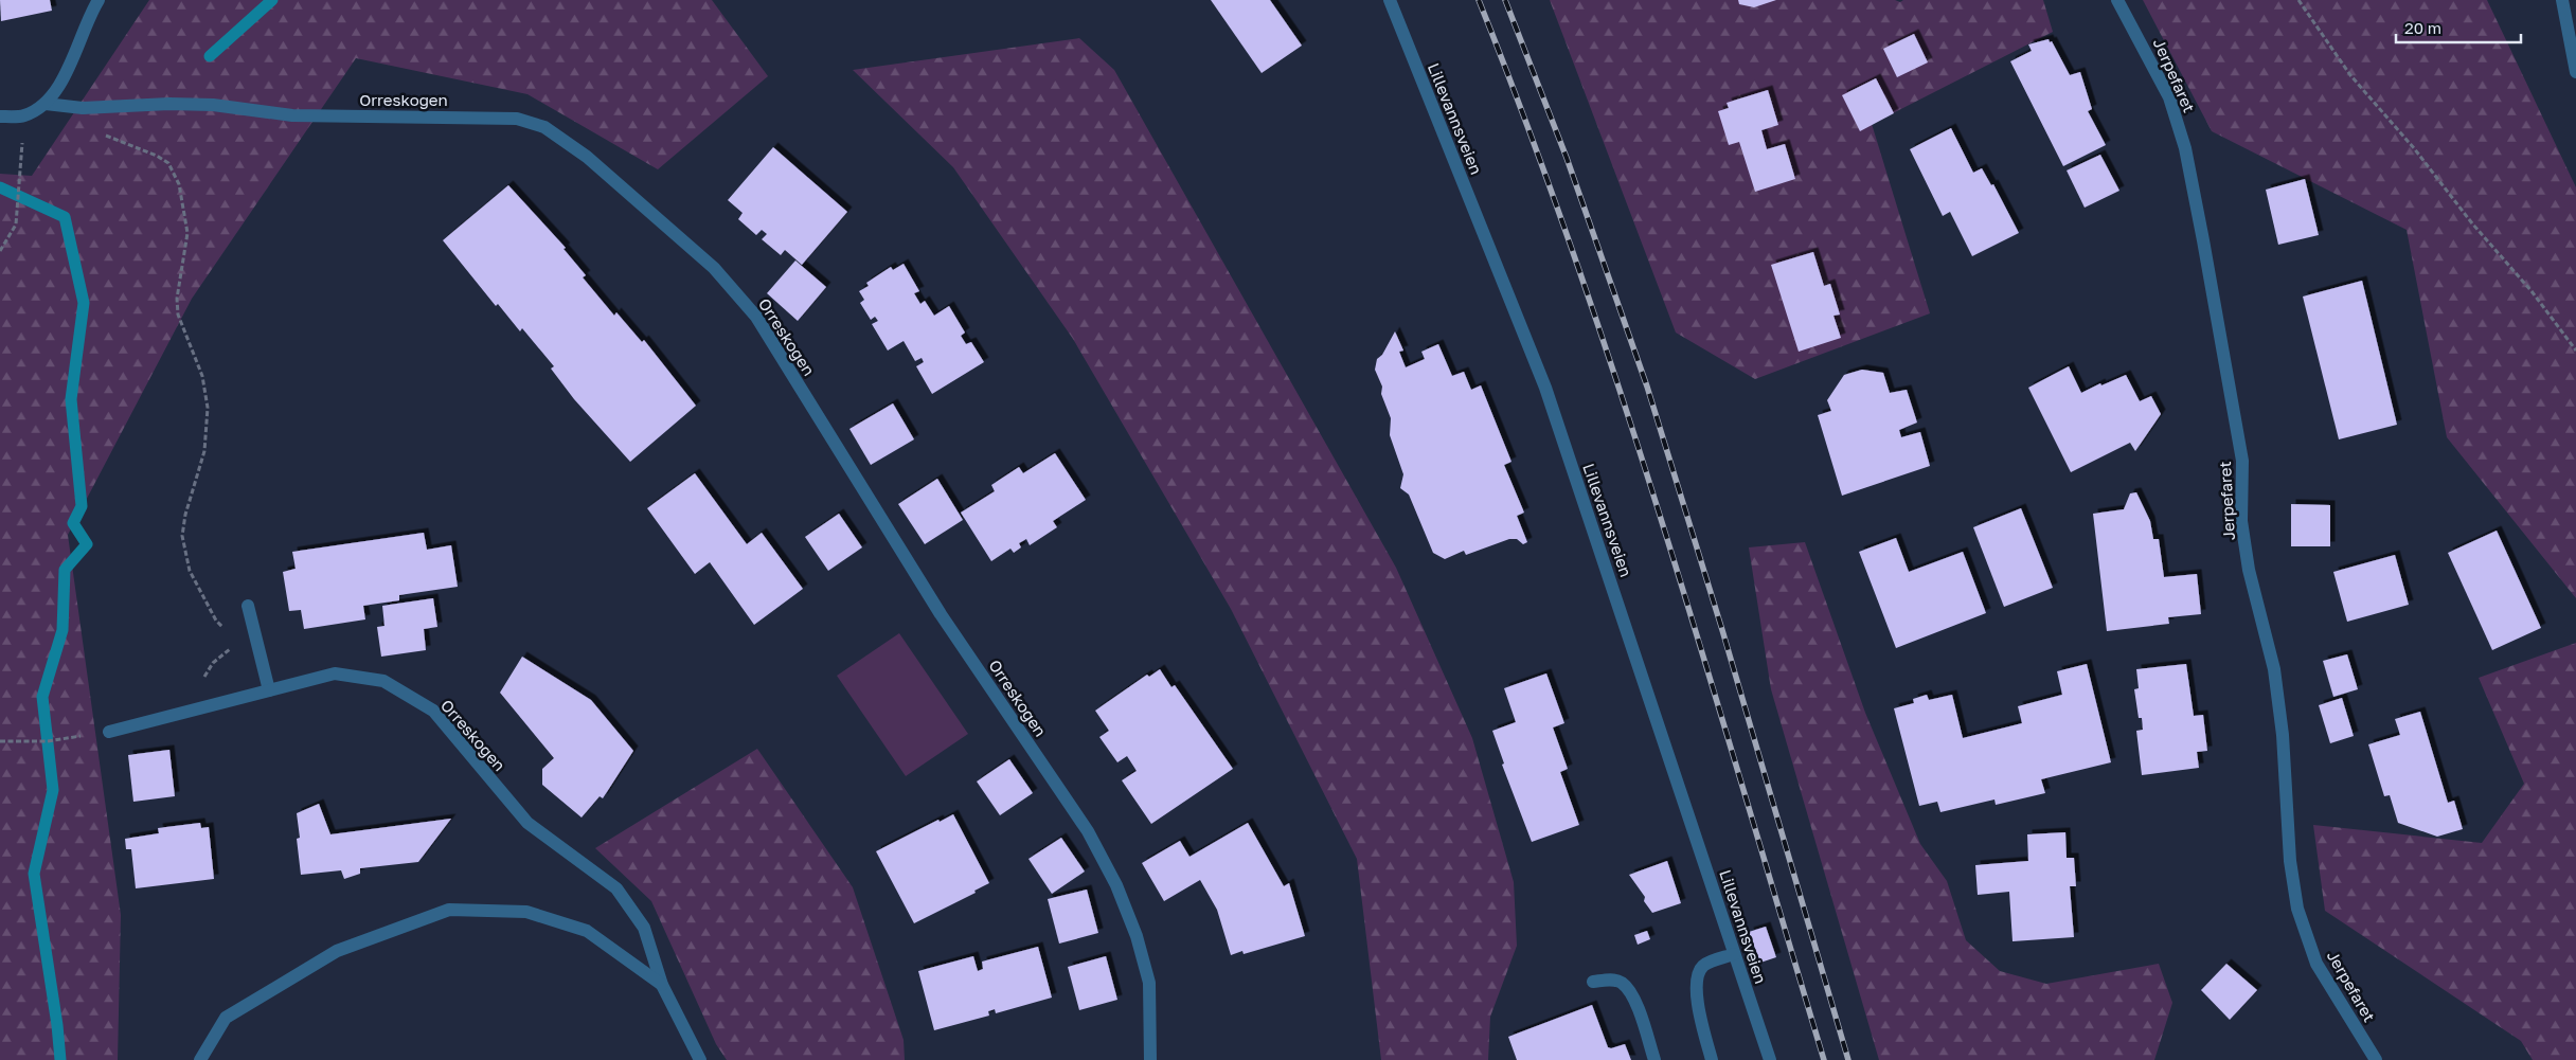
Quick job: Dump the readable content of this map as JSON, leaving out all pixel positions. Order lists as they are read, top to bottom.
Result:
{
  "streets": {
    "street": ["Jerpefaret", "Orreskogen", "Lillevannsveien"]
  },
  "scale_bar": "20 m"
}
